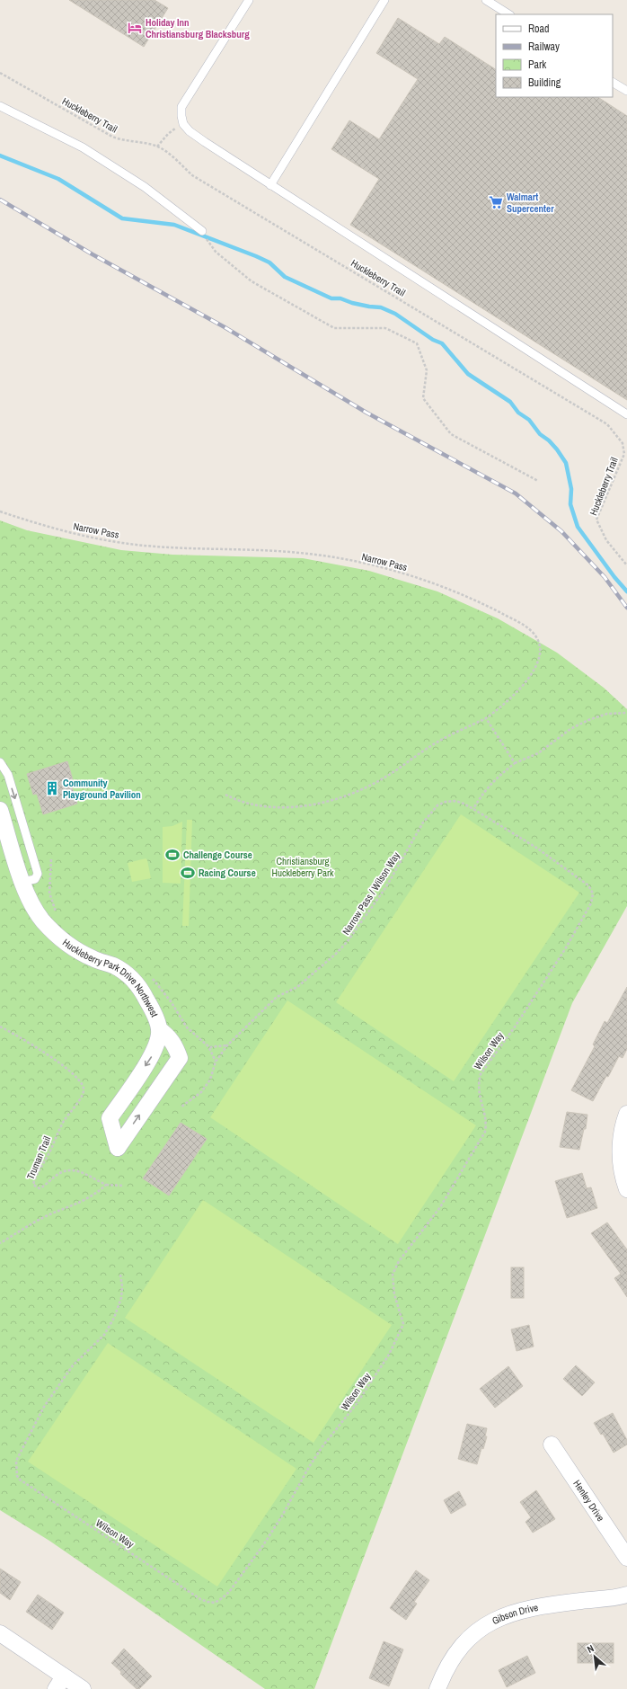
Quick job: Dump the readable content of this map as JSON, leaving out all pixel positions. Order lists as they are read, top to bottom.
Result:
{
  "streets": {
    "street": ["Huckleberry Park Drive Northwest", "Henley Drive", "Gibson Drive"],
    "path": [
      "Huckleberry Trail",
      "Narrow Pass",
      "Narrow Pass / Wilson Way",
      "Wilson Way",
      "Truman Trail"
    ]
  },
  "crossings": [
    ["Narrow Pass / Wilson Way", "Wilson Way"]
  ],
  "parks": ["Christiansburg Huckleberry Park"],
  "places": {
    "hotel": ["Holiday Inn Christiansburg Blacksburg"],
    "supermarket": ["Walmart Supercenter"],
    "building": ["Community Playground Pavilion"],
    "sports": ["Challenge Course", "Racing Course"]
  },
  "legend": [
    "Road",
    "Railway",
    "Park",
    "Building"
  ],
  "north": "top left"
}
